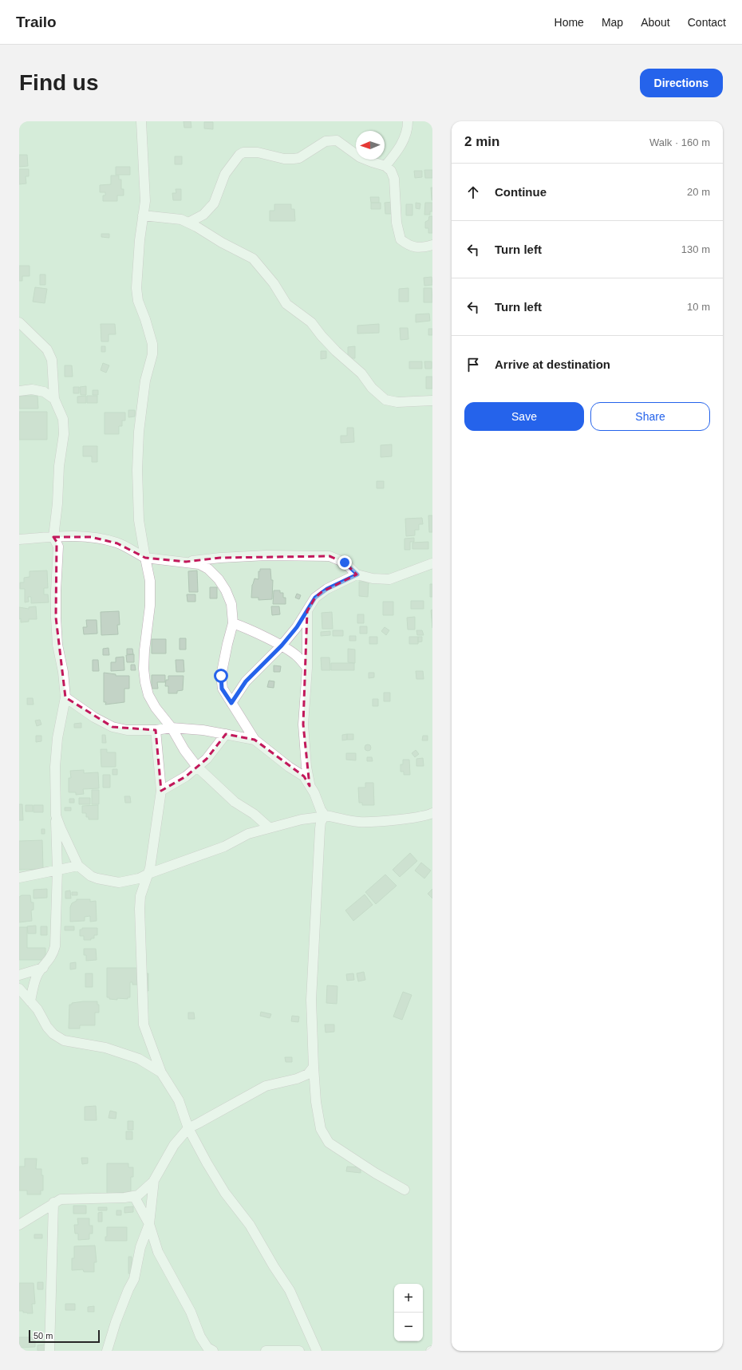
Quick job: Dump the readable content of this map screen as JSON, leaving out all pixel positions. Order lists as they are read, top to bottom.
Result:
{
  "scale_bar": "50 m",
  "north": "left",
  "page": {
    "header": "Trailo",
    "nav": [
      "Home",
      "Map",
      "About",
      "Contact"
    ],
    "buttons": [
      "Directions",
      ["Save", "Share"]
    ],
    "title": "Find us",
    "heading": ["2 min", "Walk · 160 m"],
    "list": [
      ["Continue", "20 m"],
      ["Turn left", "130 m"],
      ["Turn left", "10 m"],
      "Arrive at destination"
    ],
    "map_buttons": ["+", "−"],
    "scale": "50 m"
  }
}
